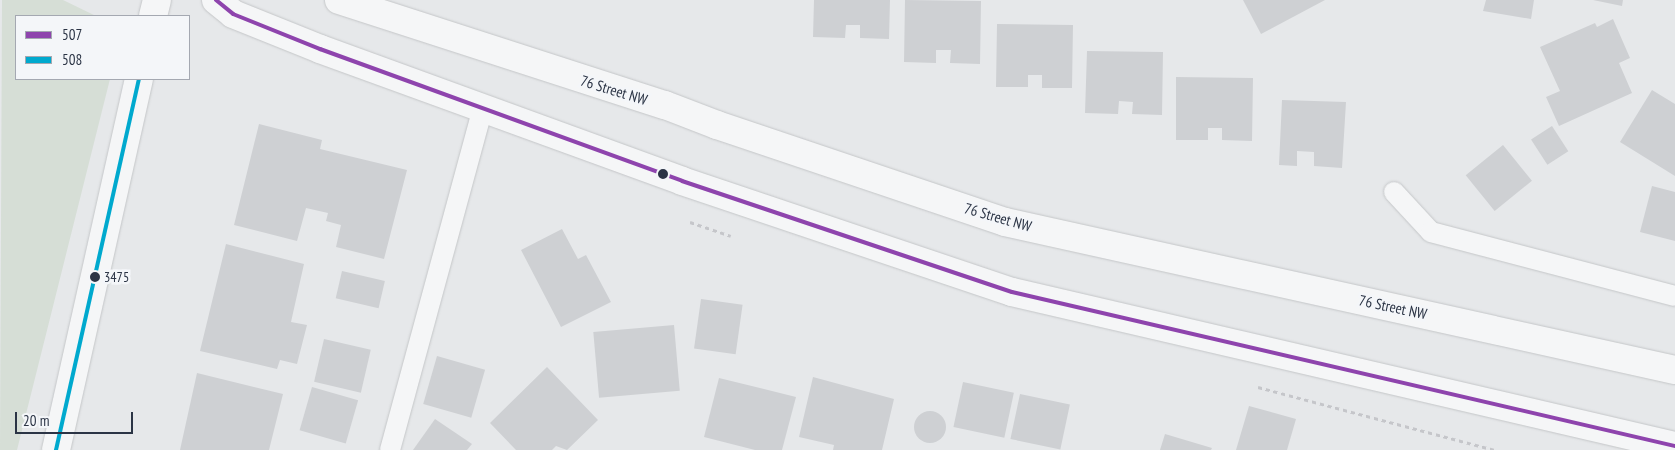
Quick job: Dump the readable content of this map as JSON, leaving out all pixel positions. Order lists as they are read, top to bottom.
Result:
{
  "streets": {
    "street": ["76 Street NW"]
  },
  "places": ["3475"],
  "lines": ["transit line 507", "transit line 508"],
  "legend": ["507", "508"],
  "scale_bar": "20 m"
}
